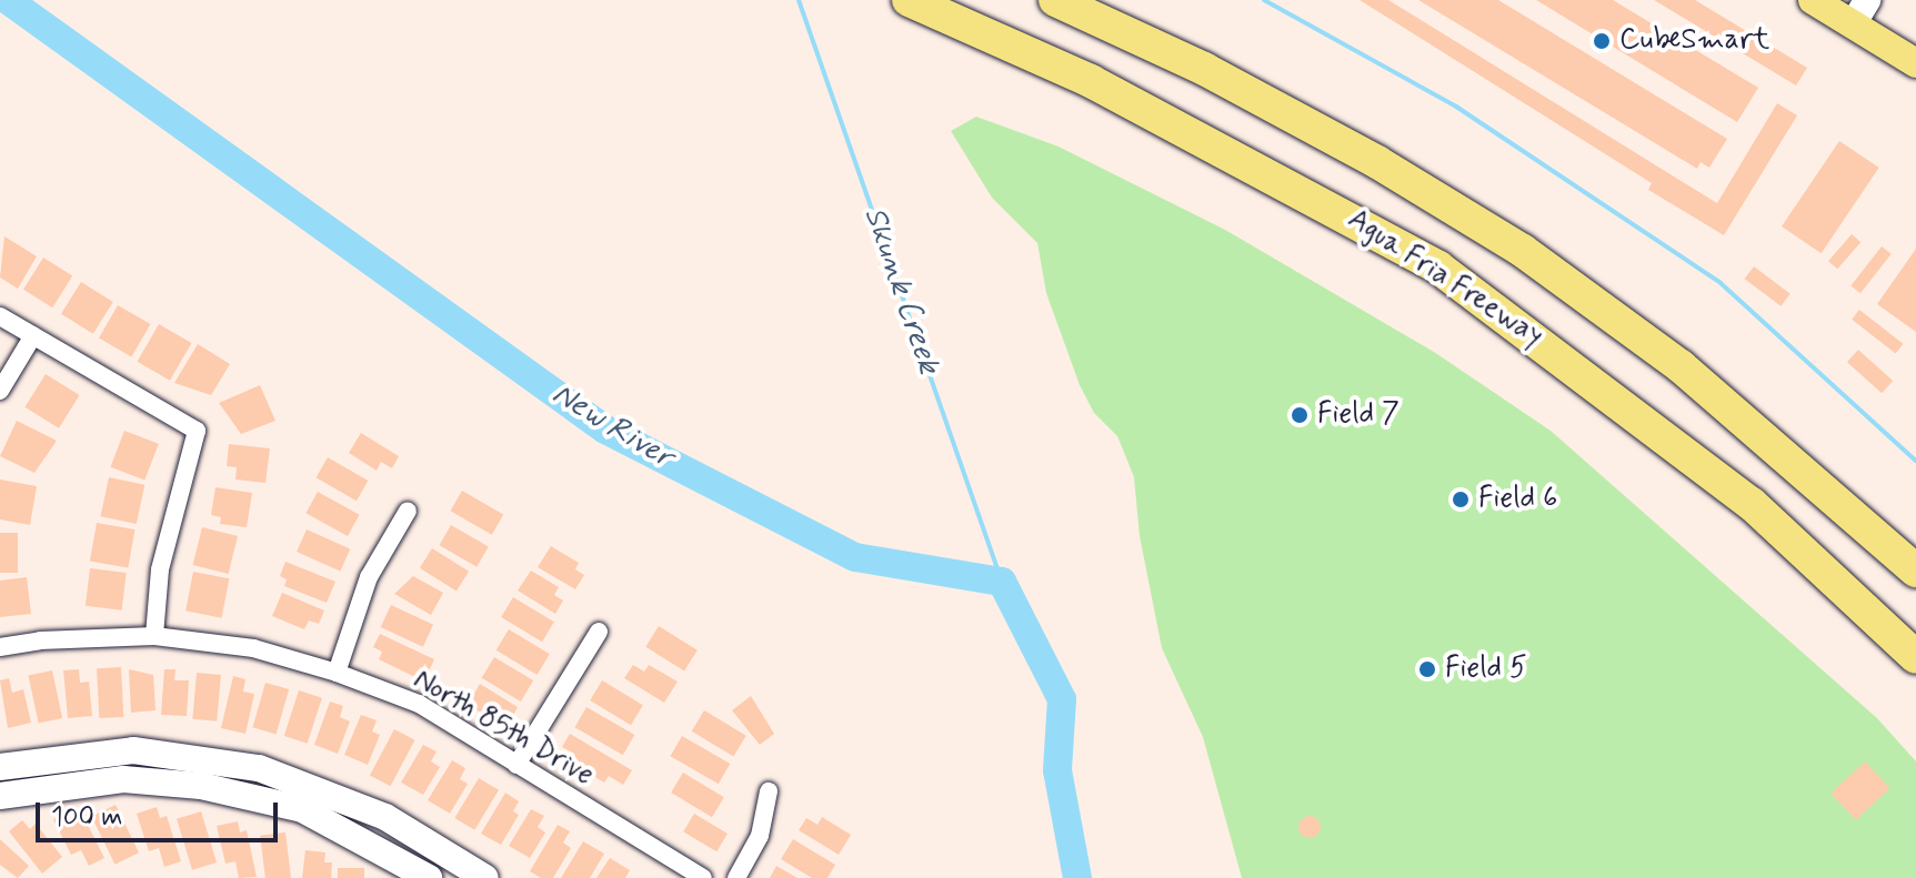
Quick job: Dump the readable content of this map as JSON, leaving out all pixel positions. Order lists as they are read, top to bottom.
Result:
{
  "streets": {
    "highway": ["Agua Fria Freeway"],
    "street": ["North 85th Drive"]
  },
  "water": ["Skunk Creek", "New River"],
  "places": [
    "CubeSmart",
    "Field 7",
    "Field 6",
    "Field 5"
  ],
  "scale_bar": "100 m"
}
